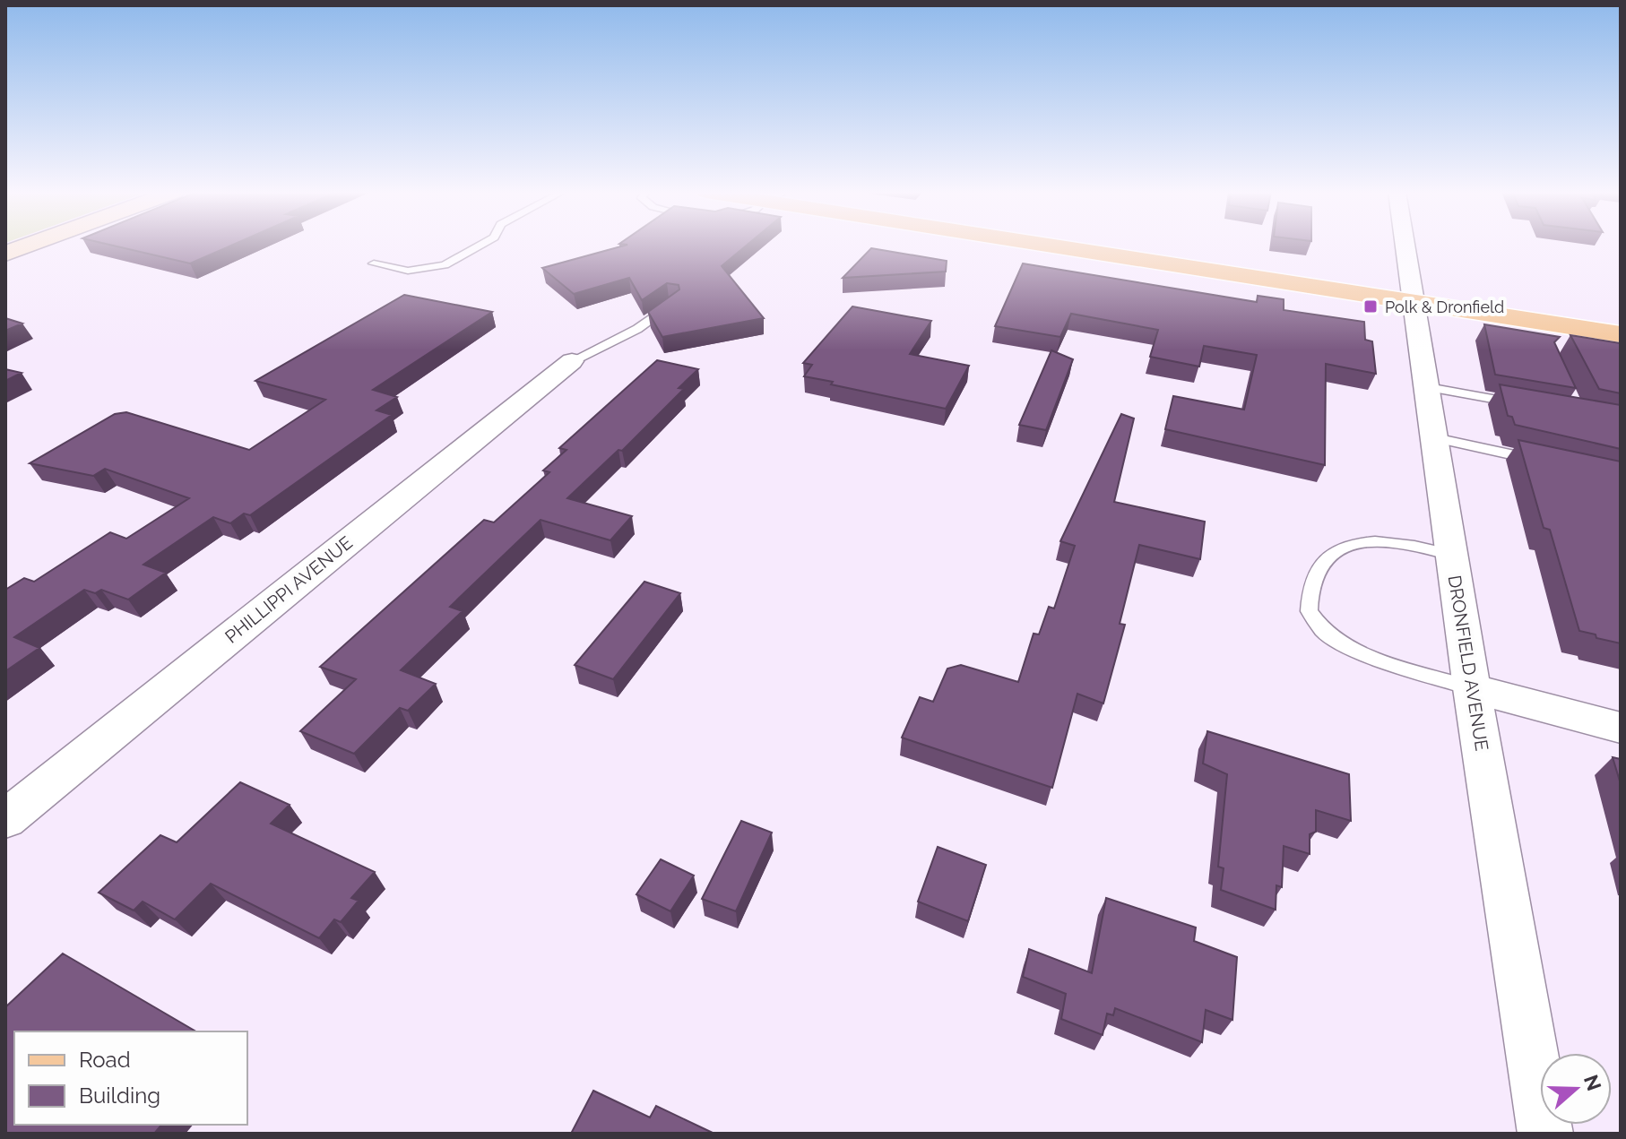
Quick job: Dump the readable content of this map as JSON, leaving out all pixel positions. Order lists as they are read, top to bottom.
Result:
{
  "streets": {
    "street": ["PHILLIPPI AVENUE", "DRONFIELD AVENUE"]
  },
  "places": {
    "transit": ["Polk & Dronfield"]
  },
  "legend": ["Road", "Building"],
  "north": "right"
}
